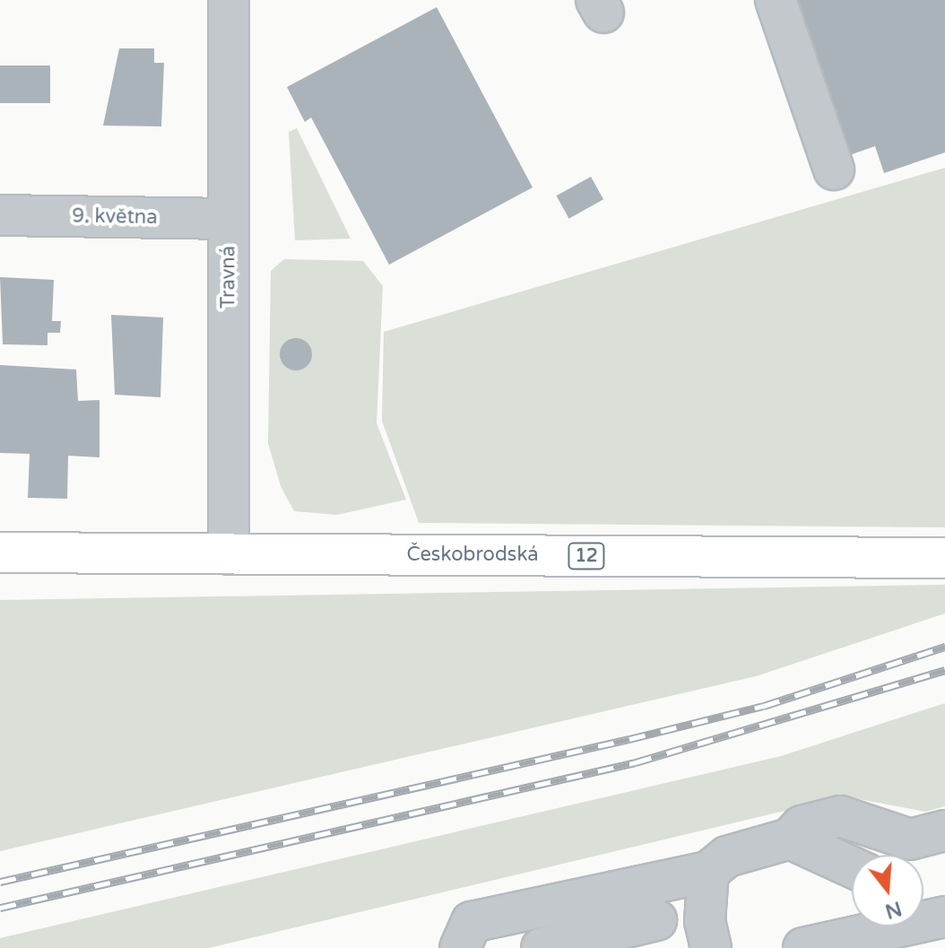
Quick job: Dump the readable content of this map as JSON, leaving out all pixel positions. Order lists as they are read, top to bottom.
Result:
{
  "streets": {
    "main road": ["Českobrodská", "12"],
    "street": ["9. května", "Travná"]
  },
  "crossings": [
    ["9. května", "Travná"],
    ["Travná", "Českobrodská"]
  ],
  "north": "bottom"
}
